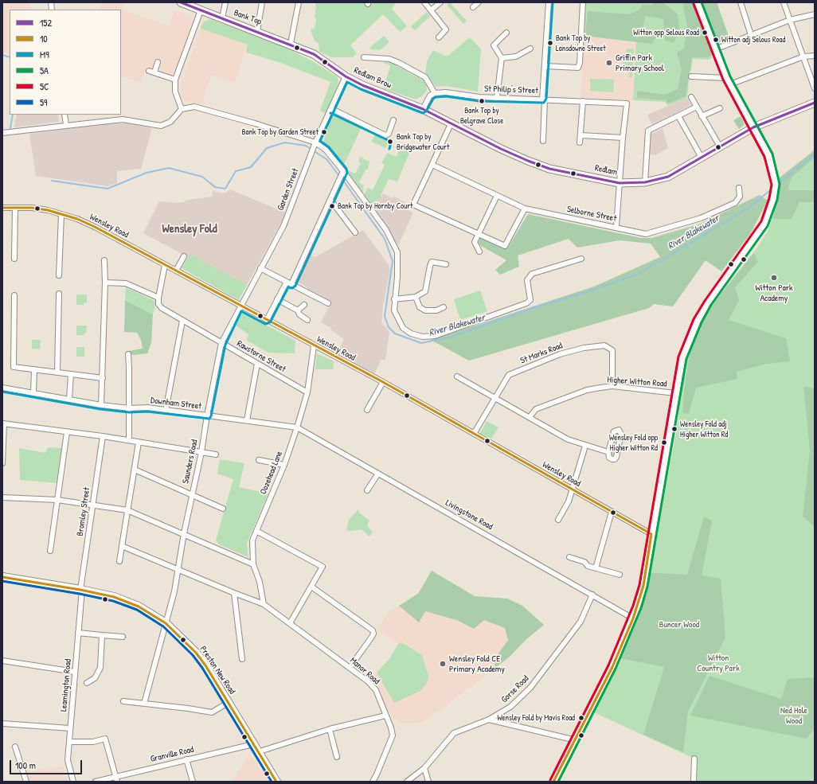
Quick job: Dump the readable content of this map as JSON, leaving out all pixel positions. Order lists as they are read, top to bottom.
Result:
{
  "streets": {
    "highway": ["Preston New Road"],
    "main road": ["Bank Top", "Redlam Brow", "Redlam"],
    "street": [
      "St Philip's Street",
      "Garden Street",
      "Selborne Street",
      "Wensley Road",
      "St Marks Road",
      "Rawstorne Street",
      "Higher Witton Road",
      "Downham Street",
      "Saunders Road",
      "Oozehead Lane",
      "Bromley Street",
      "Livingstone Road",
      "Manor Road",
      "Leamington Road",
      "Gorse Road",
      "Granville Road"
    ]
  },
  "crossings": [
    ["Bank Top", "Redlam Brow"],
    ["Redlam Brow", "Redlam"],
    ["Redlam Brow", "Garden Street"],
    ["Garden Street", "Wensley Road"],
    ["Garden Street", "Saunders Road"],
    ["Wensley Road", "St Marks Road"],
    ["Wensley Road", "Saunders Road"],
    ["Wensley Road", "Oozehead Lane"],
    ["St Marks Road", "Higher Witton Road"],
    ["Rawstorne Street", "Saunders Road"],
    ["Rawstorne Street", "Oozehead Lane"],
    ["Downham Street", "Saunders Road"],
    ["Downham Street", "Oozehead Lane"],
    ["Downham Street", "Livingstone Road"],
    ["Saunders Road", "Preston New Road"],
    ["Saunders Road", "Manor Road"],
    ["Oozehead Lane", "Livingstone Road"],
    ["Oozehead Lane", "Manor Road"],
    ["Bromley Street", "Preston New Road"],
    ["Bromley Street", "Leamington Road"],
    ["Livingstone Road", "Gorse Road"],
    ["Preston New Road", "Leamington Road"],
    ["Preston New Road", "Granville Road"]
  ],
  "districts": ["Wensley Fold"],
  "water": ["River Blakewater"],
  "parks": ["Buncer Wood", "Witton Country Park", "Ned Hole Wood"],
  "places": [
    "Witton opp Selous Road",
    "Witton adj Selous Road",
    "Bank Top by Lansdowne Street",
    "Griffin Park Primary School",
    "Bank Top by Belgrave Close",
    "Bank Top by Garden Street",
    "Bank Top by Bridgewater Court",
    "Bank Top by Hornby Court",
    "Witton Park Academy",
    "Wensley Fold adj Higher Witton Rd",
    "Wensley Fold opp Higher Witton Rd",
    "Wensley Fold CE Primary Academy",
    "Wensley Fold by Mavis Road"
  ],
  "lines": [
    "transit line 152",
    "transit line M9",
    "transit line 5A",
    "transit line 5C",
    "transit line 10",
    "transit line 59"
  ],
  "legend": [
    "152",
    "10",
    "M9",
    "5A",
    "5C",
    "59"
  ],
  "scale_bar": "100 m"
}
